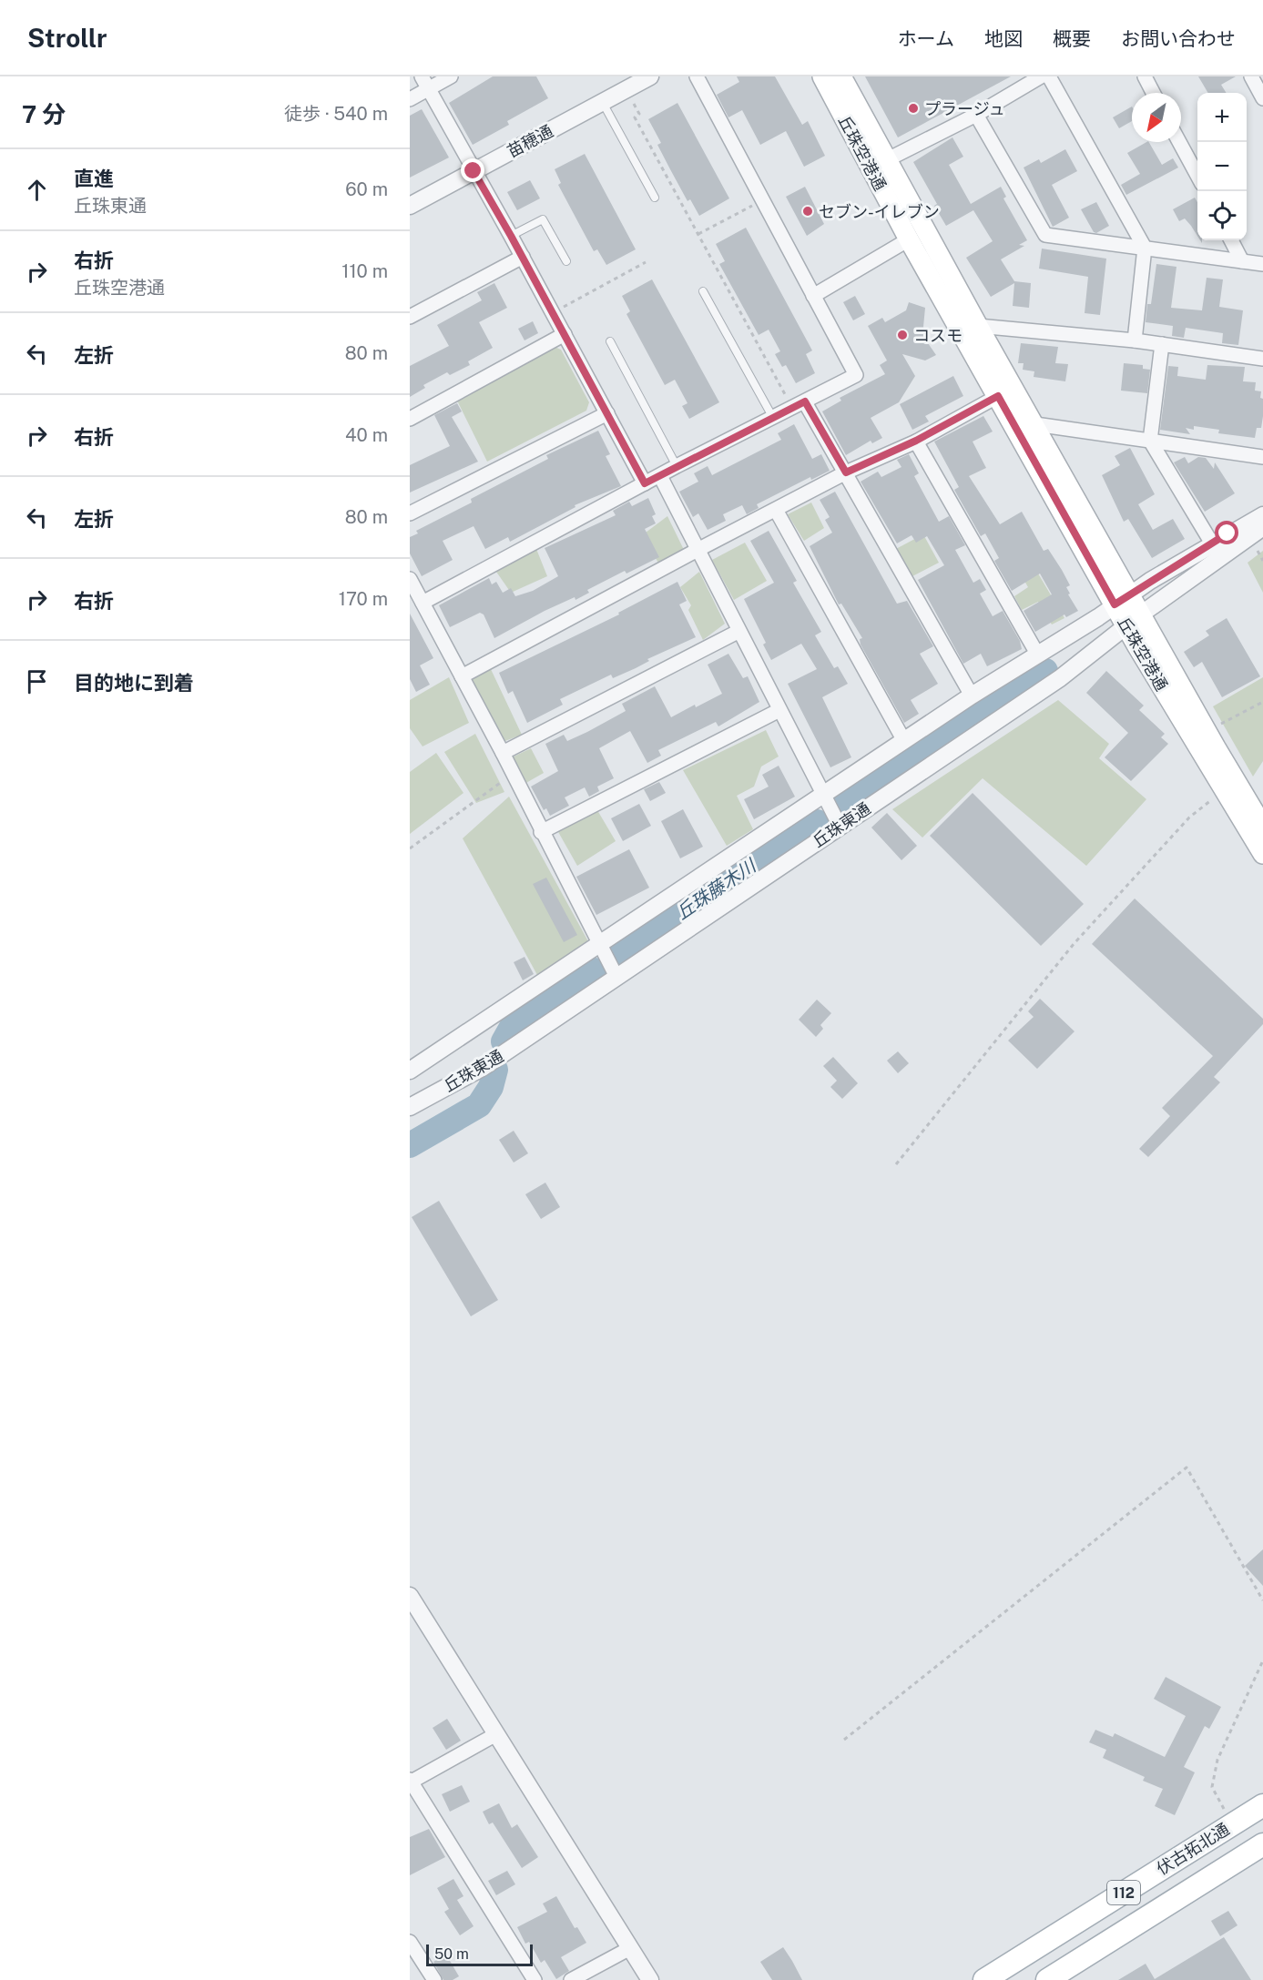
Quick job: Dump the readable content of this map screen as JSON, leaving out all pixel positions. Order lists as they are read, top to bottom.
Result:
{
  "streets": {
    "main road": ["丘珠空港通", "伏古拓北通", "112"],
    "street": ["苗穂通", "丘珠東通"]
  },
  "crossings": [
    ["丘珠空港通", "丘珠東通"]
  ],
  "water": ["丘珠藤木川"],
  "places": ["プラージュ", "セブン-イレブン", "コスモ"],
  "scale_bar": "50 m",
  "north": "bottom left",
  "page": {
    "header": "Strollr",
    "nav": [
      "ホーム",
      "地図",
      "概要",
      "お問い合わせ"
    ],
    "heading": ["7 分", "徒歩 · 540 m"],
    "map_buttons": ["+", "−"],
    "list": [
      ["直進", "丘珠東通", "60 m"],
      ["右折", "丘珠空港通", "110 m"],
      ["左折", "80 m"],
      ["右折", "40 m"],
      ["左折", "80 m"],
      ["右折", "170 m"],
      "目的地に到着"
    ],
    "scale": "50 m"
  }
}
